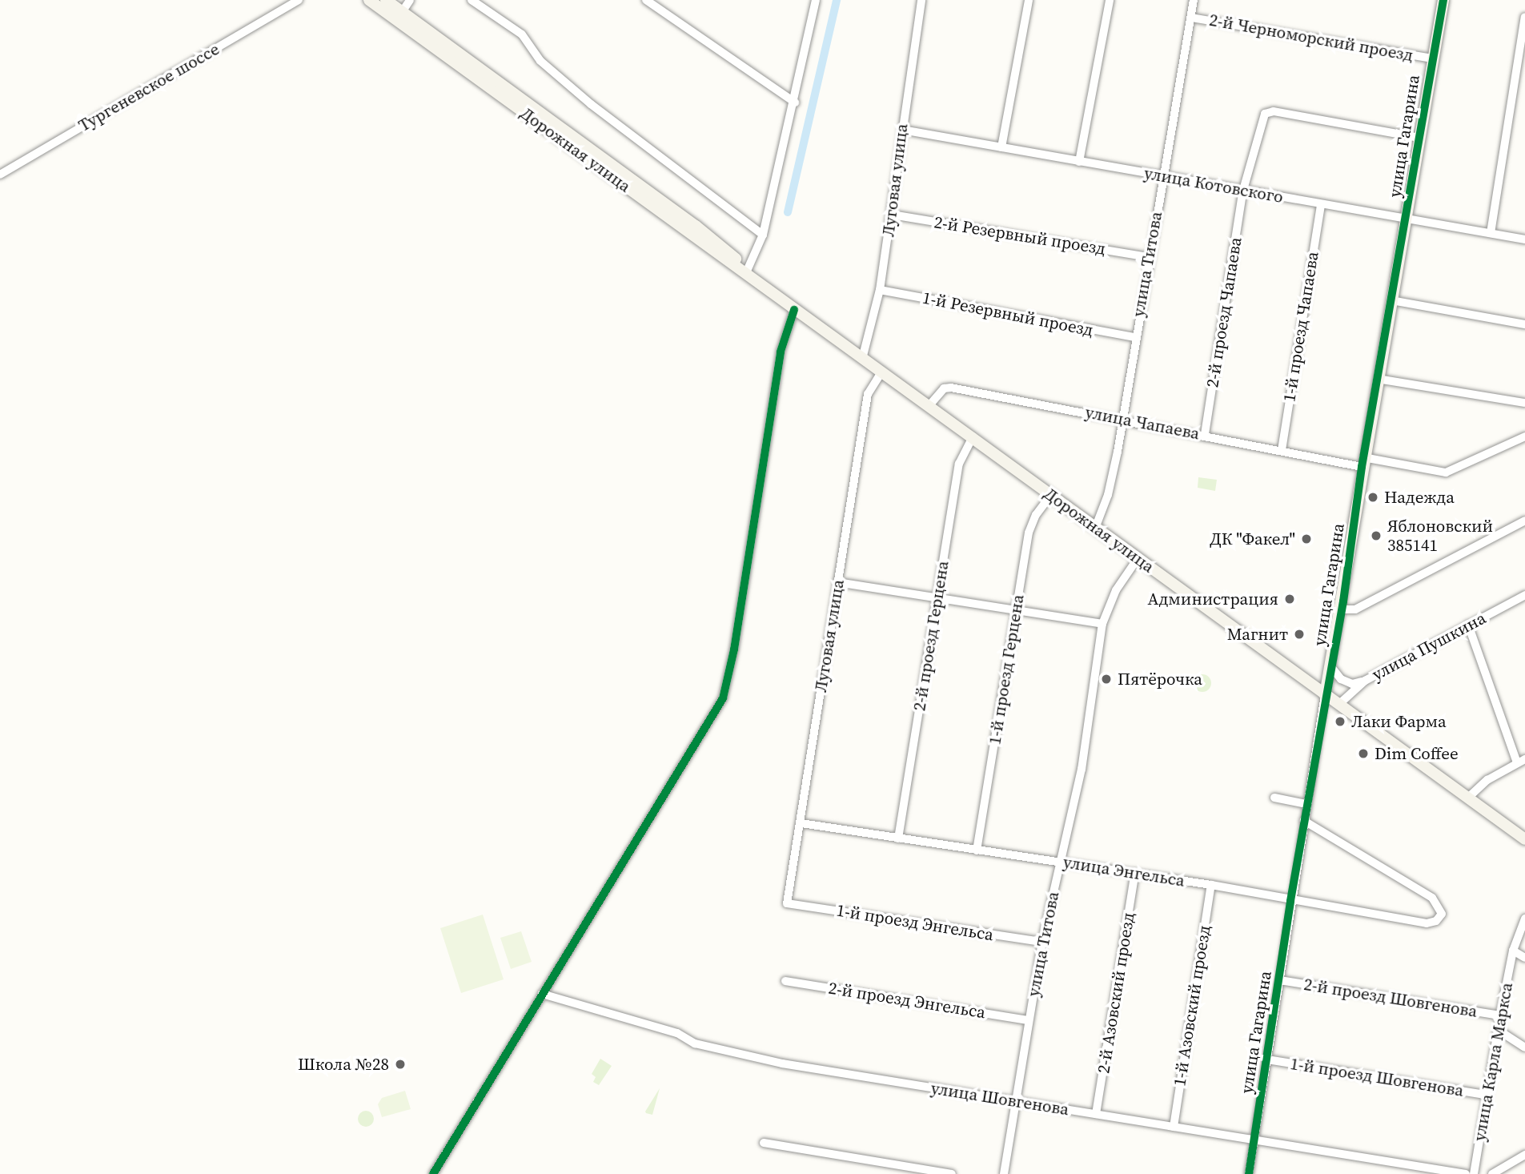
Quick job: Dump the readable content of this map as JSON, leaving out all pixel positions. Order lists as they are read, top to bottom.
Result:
{
  "streets": {
    "main road": ["улица Гагарина", "Дорожная улица"],
    "street": [
      "2-й Черноморский проезд",
      "Тургеневское шоссе",
      "Луговая улица",
      "улица Котовского",
      "2-й Резервный проезд",
      "улица Титова",
      "2-й проезд Чапаева",
      "1-й Резервный проезд",
      "1-й проезд Чапаева",
      "улица Чапаева",
      "2-й проезд Герцена",
      "улица Пушкина",
      "1-й проезд Герцена",
      "улица Энгельса",
      "1-й проезд Энгельса",
      "2-й Азовский проезд",
      "2-й проезд Шовгенова",
      "2-й проезд Энгельса",
      "1-й Азовский проезд",
      "улица Карла Маркса",
      "1-й проезд Шовгенова",
      "улица Шовгенова"
    ]
  },
  "crossings": [
    ["2-й Черноморский проезд", "улица Гагарина"],
    ["2-й Черноморский проезд", "улица Титова"],
    ["улица Гагарина", "Дорожная улица"],
    ["улица Гагарина", "улица Котовского"],
    ["улица Гагарина", "2-й проезд Чапаева"],
    ["улица Гагарина", "улица Чапаева"],
    ["улица Гагарина", "улица Энгельса"],
    ["улица Гагарина", "2-й проезд Шовгенова"],
    ["улица Гагарина", "1-й проезд Шовгенова"],
    ["улица Гагарина", "улица Шовгенова"],
    ["Дорожная улица", "Луговая улица"],
    ["Дорожная улица", "улица Титова"],
    ["Дорожная улица", "улица Чапаева"],
    ["Дорожная улица", "2-й проезд Герцена"],
    ["Дорожная улица", "улица Пушкина"],
    ["Дорожная улица", "1-й проезд Герцена"],
    ["Луговая улица", "улица Котовского"],
    ["Луговая улица", "2-й Резервный проезд"],
    ["Луговая улица", "1-й Резервный проезд"],
    ["Луговая улица", "улица Энгельса"],
    ["Луговая улица", "1-й проезд Энгельса"],
    ["улица Котовского", "улица Титова"],
    ["улица Котовского", "2-й проезд Чапаева"],
    ["улица Котовского", "1-й проезд Чапаева"],
    ["2-й Резервный проезд", "улица Титова"],
    ["улица Титова", "1-й Резервный проезд"],
    ["улица Титова", "улица Чапаева"],
    ["улица Титова", "улица Энгельса"],
    ["улица Титова", "1-й проезд Энгельса"],
    ["улица Титова", "2-й проезд Энгельса"],
    ["улица Титова", "улица Шовгенова"],
    ["2-й проезд Чапаева", "улица Чапаева"],
    ["1-й проезд Чапаева", "улица Чапаева"],
    ["2-й проезд Герцена", "улица Энгельса"],
    ["1-й проезд Герцена", "улица Энгельса"],
    ["улица Энгельса", "2-й Азовский проезд"],
    ["улица Энгельса", "1-й Азовский проезд"],
    ["2-й Азовский проезд", "улица Шовгенова"],
    ["2-й проезд Шовгенова", "улица Карла Маркса"],
    ["1-й Азовский проезд", "улица Шовгенова"],
    ["улица Карла Маркса", "1-й проезд Шовгенова"]
  ],
  "places": [
    "Надежда",
    "Яблоновский 385141",
    "ДК \"Факел\"",
    "Администрация",
    "Магнит",
    "Пятёрочка",
    "Лаки Фарма",
    "Dim Coffee",
    "Школа №28"
  ]
}
